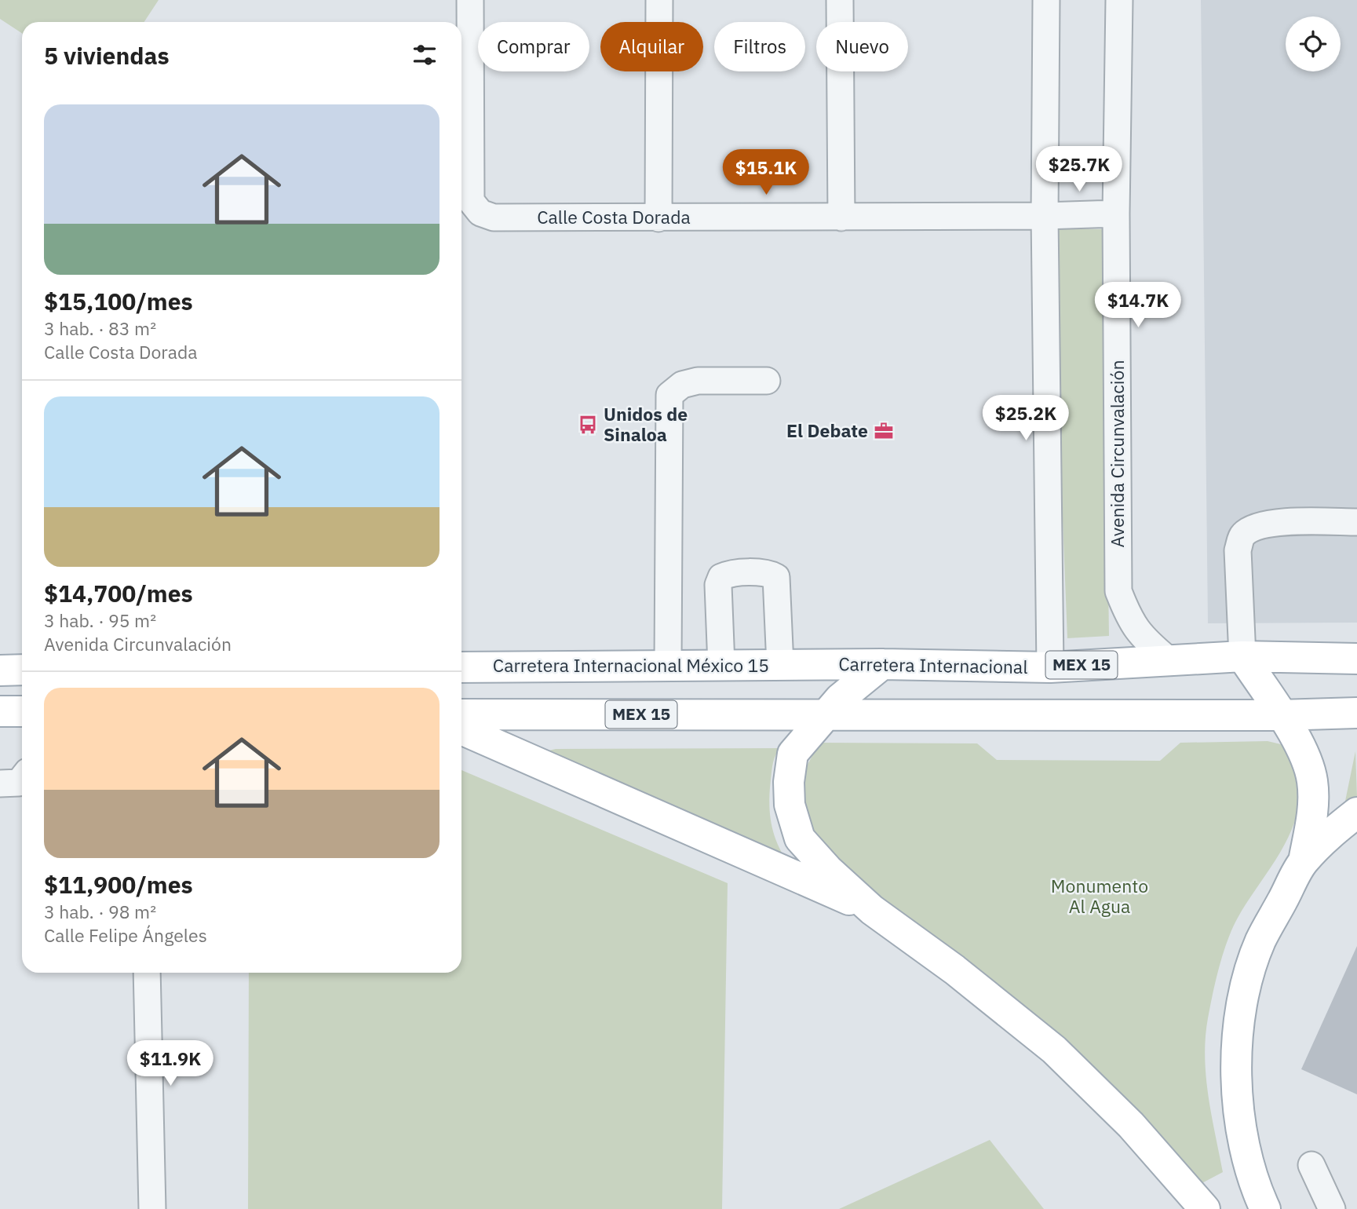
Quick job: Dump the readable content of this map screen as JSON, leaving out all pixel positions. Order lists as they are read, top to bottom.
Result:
{
  "streets": {
    "main road": ["MEX 15", "Carretera Internacional México 15", "Carretera Internacional"],
    "street": ["Calle Costa Dorada", "Avenida Circunvalación"]
  },
  "crossings": [
    ["Calle Costa Dorada", "Avenida Circunvalación"],
    ["Avenida Circunvalación", "Carretera Internacional"],
    ["Carretera Internacional México 15", "Carretera Internacional"]
  ],
  "parks": ["Monumento Al Agua"],
  "places": {
    "bus stop": ["Unidos de Sinaloa"],
    "office": ["El Debate"]
  },
  "page": {
    "chip": [
      "Comprar",
      "Alquilar",
      "Filtros",
      "Nuevo"
    ],
    "heading": "5 viviendas",
    "list": [
      {
        "name": "$15,100/mes",
        "note": "3 hab. · 83 m² · Calle Costa Dorada"
      },
      {
        "name": "$14,700/mes",
        "note": "3 hab. · 95 m² · Avenida Circunvalación"
      },
      {
        "name": "$11,900/mes",
        "note": "3 hab. · 98 m² · Calle Felipe Ángeles"
      }
    ],
    "price": [
      "$25.7K",
      "$15.1K",
      "$14.7K",
      "$25.2K",
      "$11.9K"
    ]
  }
}
